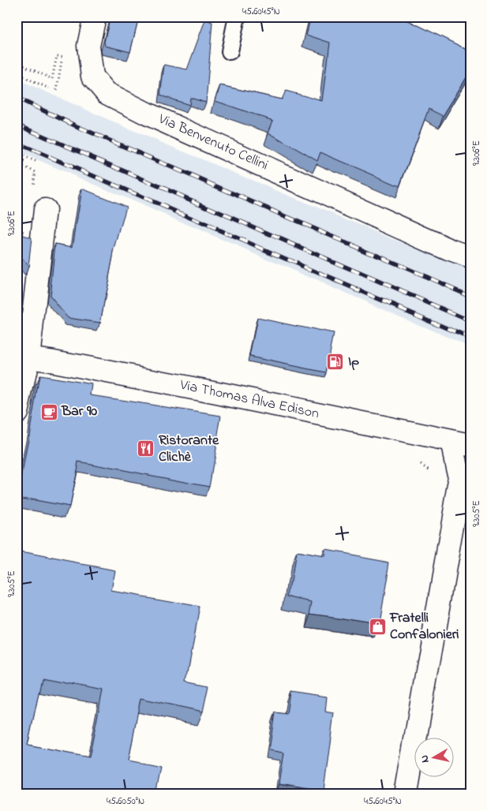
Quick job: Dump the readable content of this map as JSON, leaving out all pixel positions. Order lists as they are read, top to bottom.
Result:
{
  "streets": {
    "street": ["Via Benvenuto Cellini", "Via Thomas Alva Edison"]
  },
  "places": {
    "fuel station": ["Ip"],
    "cafe": ["Bar 90"],
    "restaurant": ["Ristorante Clichè"],
    "shop": ["Fratelli Confalonieri"]
  },
  "north": "left",
  "coordinates": [
    "45.6045°N",
    "9.306°E",
    "9.305°E",
    "45.6050°N"
  ]
}
